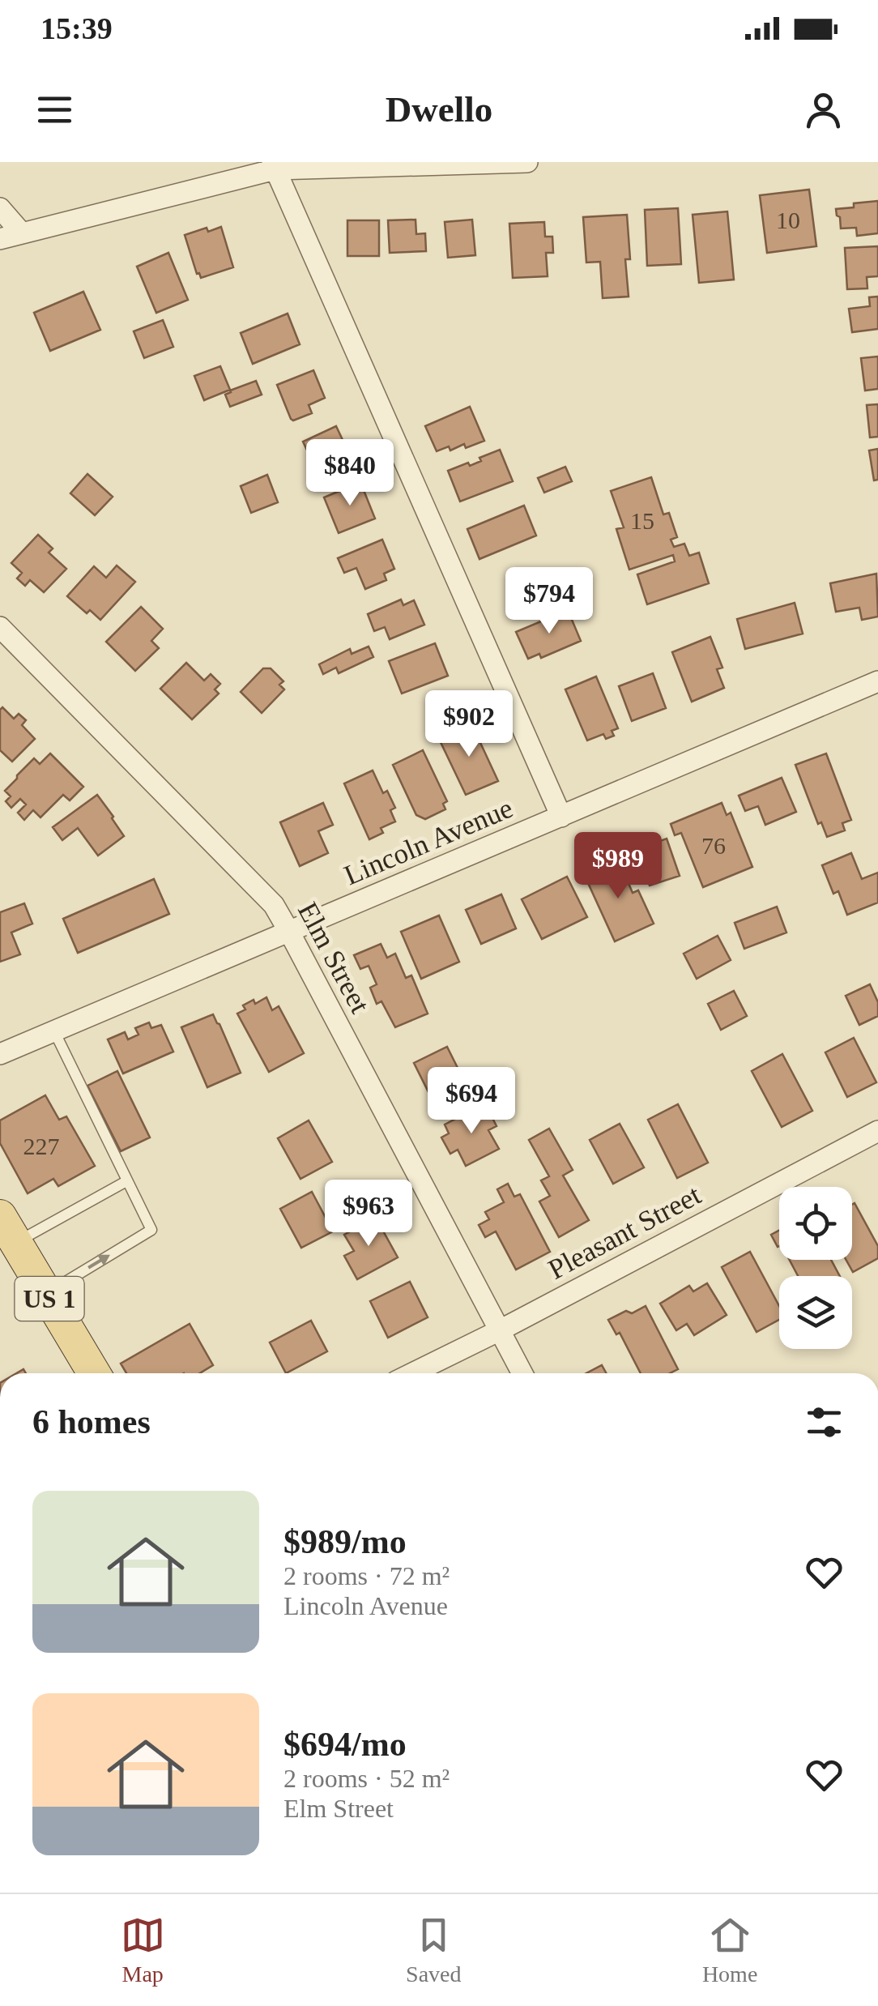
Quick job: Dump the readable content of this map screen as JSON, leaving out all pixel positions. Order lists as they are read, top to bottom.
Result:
{
  "streets": {
    "main road": ["US 1"],
    "street": ["Lincoln Avenue", "Elm Street", "Pleasant Street"]
  },
  "crossings": [
    ["Lincoln Avenue", "Elm Street"],
    ["Elm Street", "Pleasant Street"]
  ],
  "house_numbers": [
    "10",
    "15",
    "76",
    "227"
  ],
  "page": {
    "status": "15:39",
    "header": "Dwello",
    "price": [
      "$840",
      "$794",
      "$902",
      "$989",
      "$694",
      "$963"
    ],
    "heading": "6 homes",
    "list": [
      {
        "name": "$989/mo",
        "note": "2 rooms · 72 m² · Lincoln Avenue"
      },
      {
        "name": "$694/mo",
        "note": "2 rooms · 52 m² · Elm Street"
      }
    ],
    "tabs": ["Map", "Saved", "Home"]
  }
}
